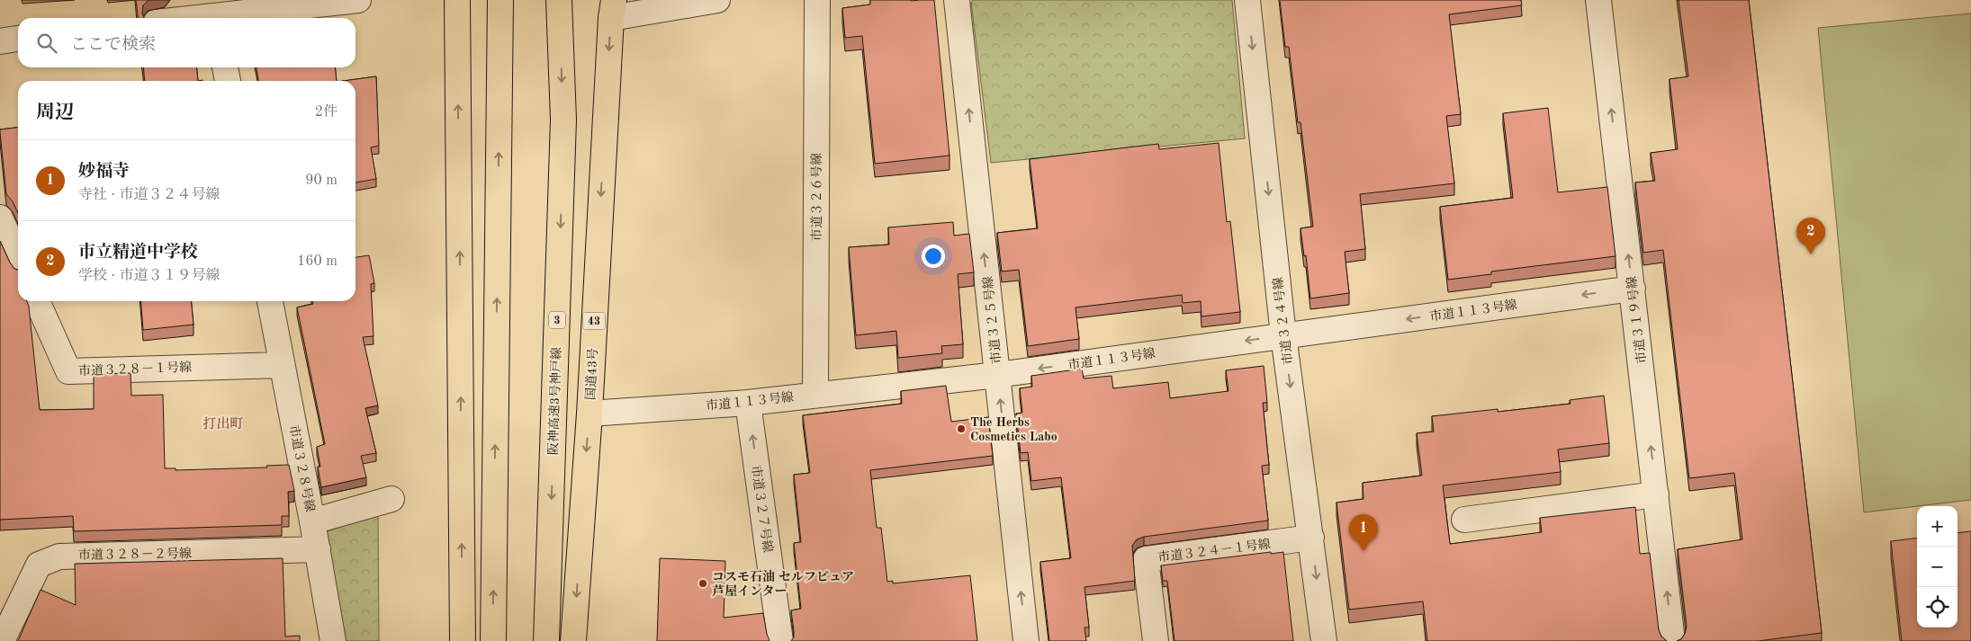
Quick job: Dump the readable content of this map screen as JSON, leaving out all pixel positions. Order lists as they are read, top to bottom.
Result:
{
  "streets": {
    "highway": [
      "3",
      "43",
      "国道43号",
      "阪神高速3号神戸線"
    ],
    "street": [
      "市道３２６号線",
      "市道１１３号線",
      "市道３２５号線",
      "市道３１９号線",
      "市道３２４号線",
      "市道３２８－１号線",
      "市道３２８号線",
      "市道３２７号線",
      "市道３２４－１号線",
      "市道３２８－２号線"
    ]
  },
  "crossings": [
    ["市道３２６号線", "市道１１３号線"],
    ["市道１１３号線", "市道３２５号線"],
    ["市道１１３号線", "市道３１９号線"],
    ["市道１１３号線", "市道３２４号線"],
    ["市道１１３号線", "国道43号"],
    ["市道１１３号線", "市道３２７号線"],
    ["市道３２４号線", "市道３２４－１号線"],
    ["市道３２８－１号線", "市道３２８号線"],
    ["市道３２８号線", "市道３２８－２号線"]
  ],
  "one_way": [
    "市道３２５号線",
    "市道３１９号線",
    "市道３２４号線",
    "市道３２７号線"
  ],
  "districts": ["打出町"],
  "places": ["The Herbs Cosmetics Labo", "コスモ石油 セルフピュア 芦屋インター"],
  "page": {
    "search": "ここで検索",
    "heading": ["周辺", "2件"],
    "list": [
      {
        "mark": "1",
        "name": "妙福寺",
        "note": "寺社 · 市道３２４号線",
        "value": "90 m"
      },
      {
        "mark": "2",
        "name": "市立精道中学校",
        "note": "学校 · 市道３１９号線",
        "value": "160 m"
      }
    ],
    "pins": ["2", "1"],
    "map_buttons": ["+", "−"]
  }
}
